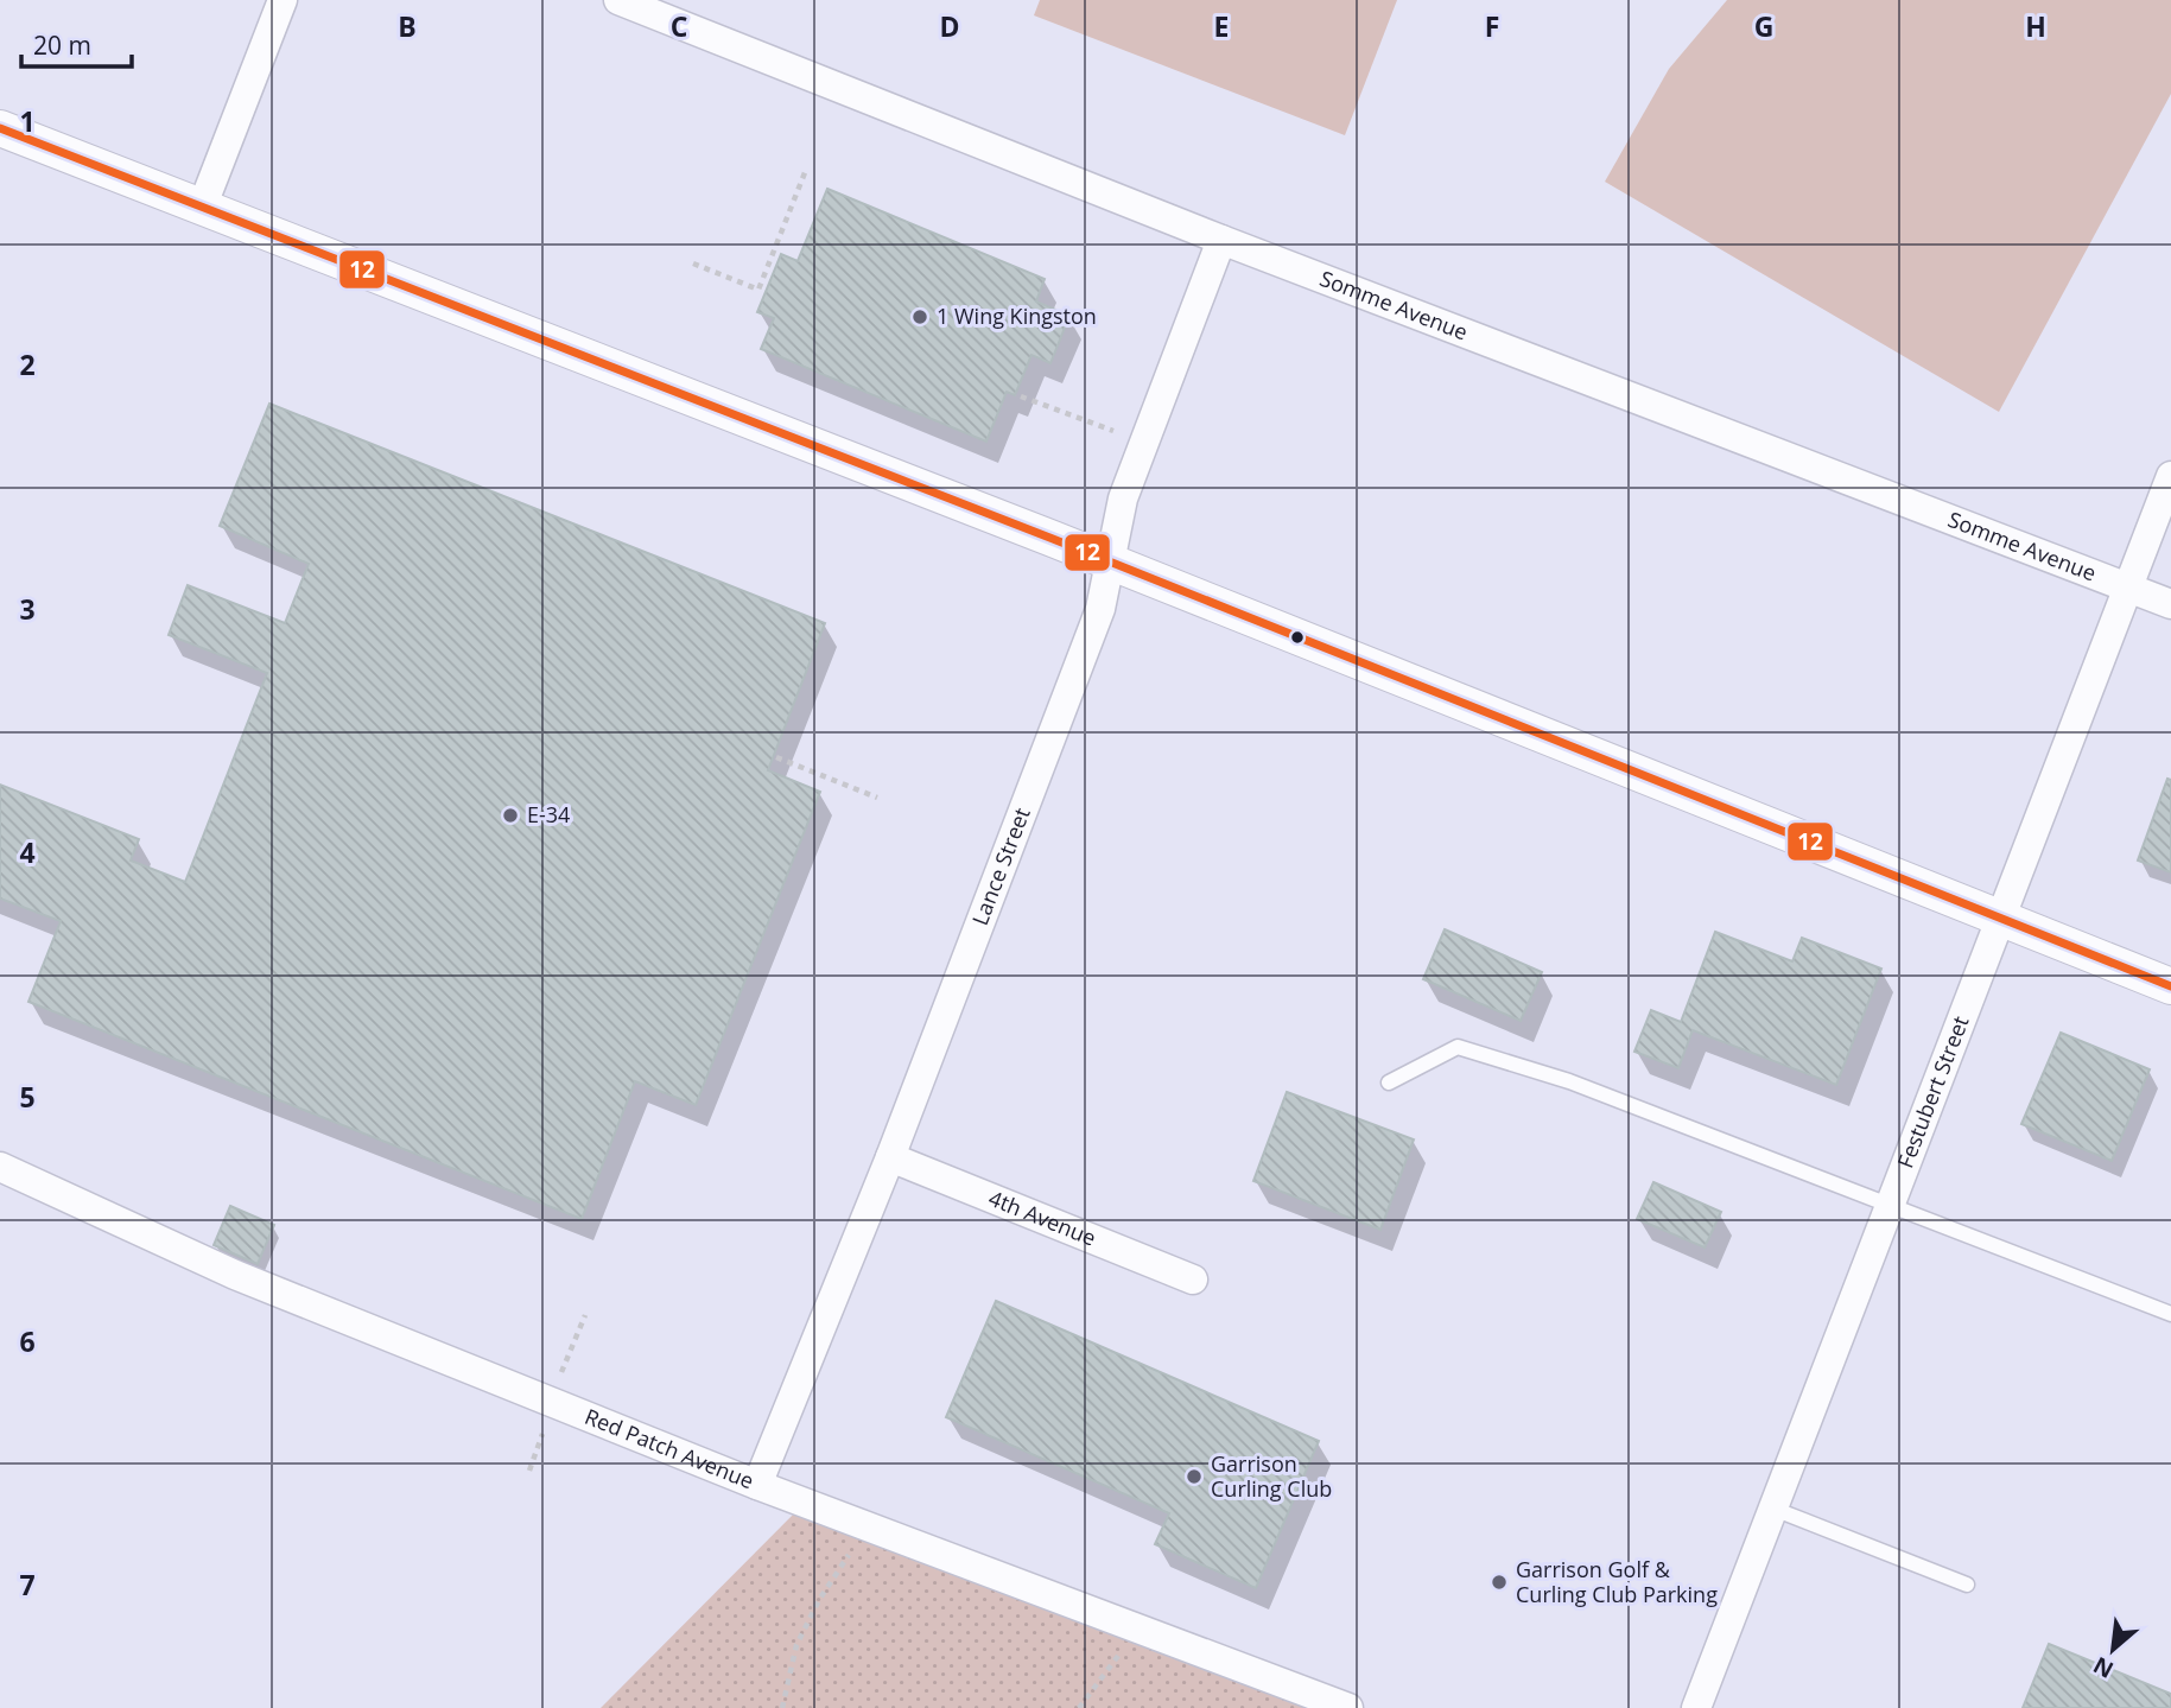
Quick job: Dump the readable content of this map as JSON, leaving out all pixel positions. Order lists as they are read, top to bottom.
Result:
{
  "streets": {
    "street": [
      "Somme Avenue",
      "Lance Street",
      "Festubert Street",
      "4th Avenue",
      "Red Patch Avenue"
    ]
  },
  "crossings": [
    ["Somme Avenue", "Lance Street"],
    ["Somme Avenue", "Festubert Street"],
    ["Lance Street", "4th Avenue"],
    ["Lance Street", "Red Patch Avenue"]
  ],
  "places": [
    "1 Wing Kingston",
    "E-34",
    "Garrison Curling Club",
    "Garrison Golf & Curling Club Parking"
  ],
  "lines": ["transit line 12"],
  "scale_bar": "20 m",
  "north": "bottom left",
  "grid": {
    "columns": [
      "B",
      "C",
      "D",
      "E",
      "F",
      "G",
      "H"
    ],
    "rows": [
      "1",
      "2",
      "3",
      "4",
      "5",
      "6",
      "7"
    ]
  }
}
